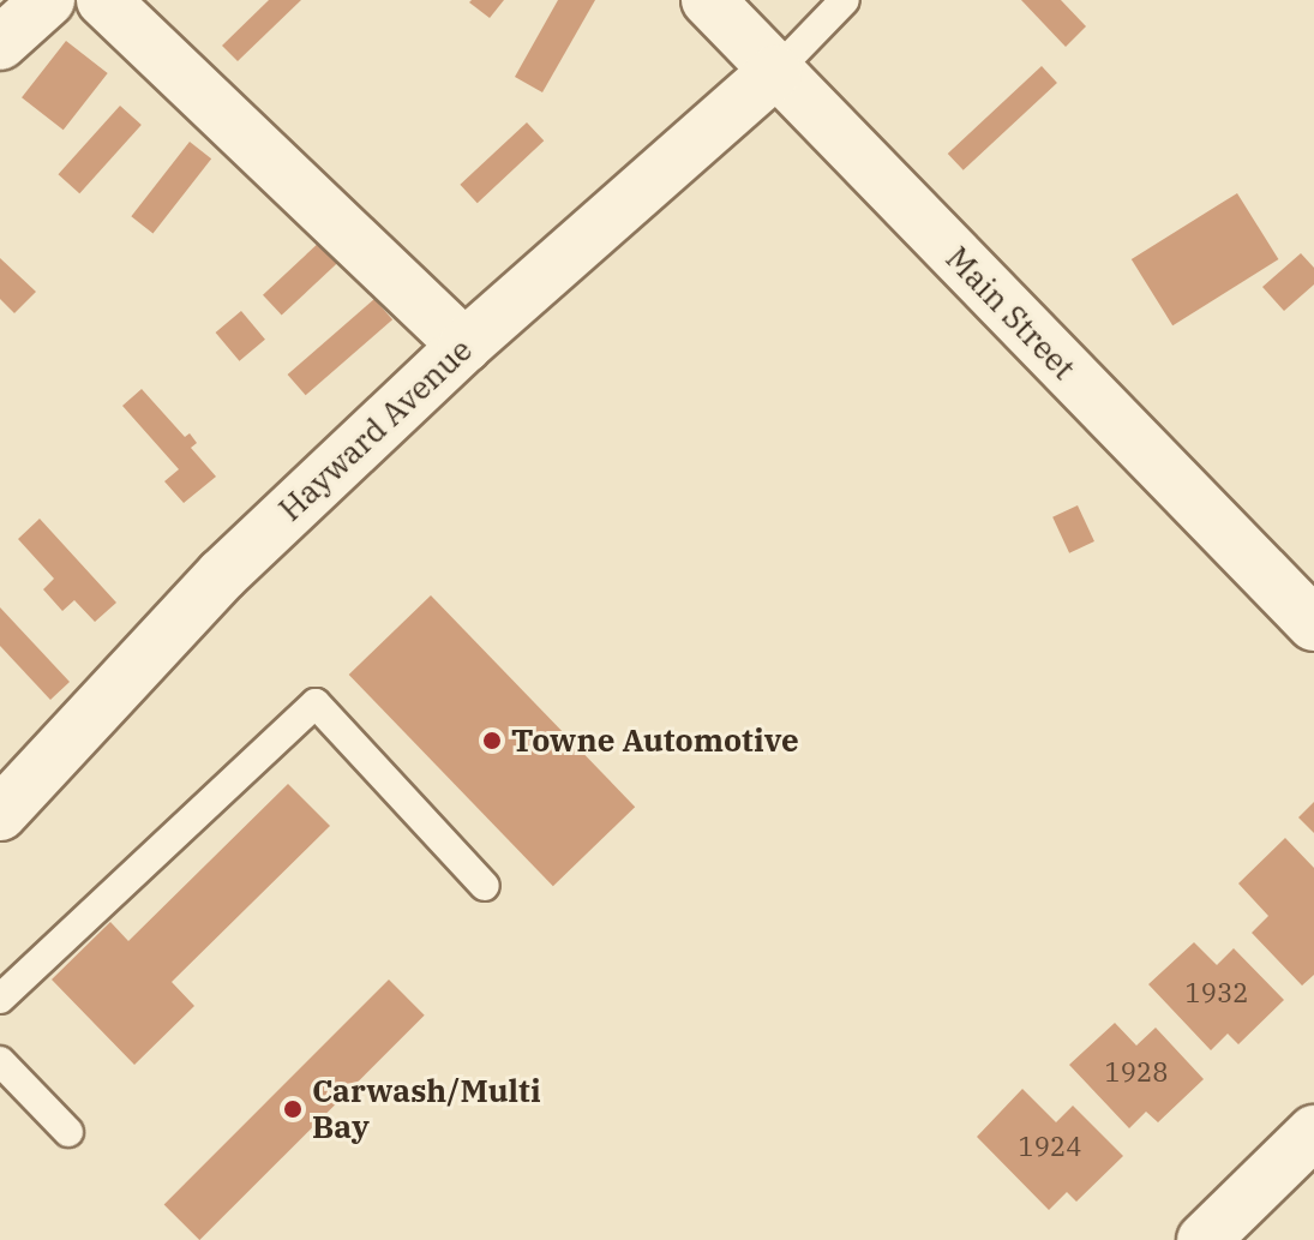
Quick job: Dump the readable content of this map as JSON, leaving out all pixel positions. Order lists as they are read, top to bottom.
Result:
{
  "streets": {
    "street": ["Main Street", "Hayward Avenue"]
  },
  "crossings": [
    ["Main Street", "Hayward Avenue"]
  ],
  "places": ["Towne Automotive", "Carwash/Multi Bay"],
  "house_numbers": ["1932", "1928", "1924"]
}
